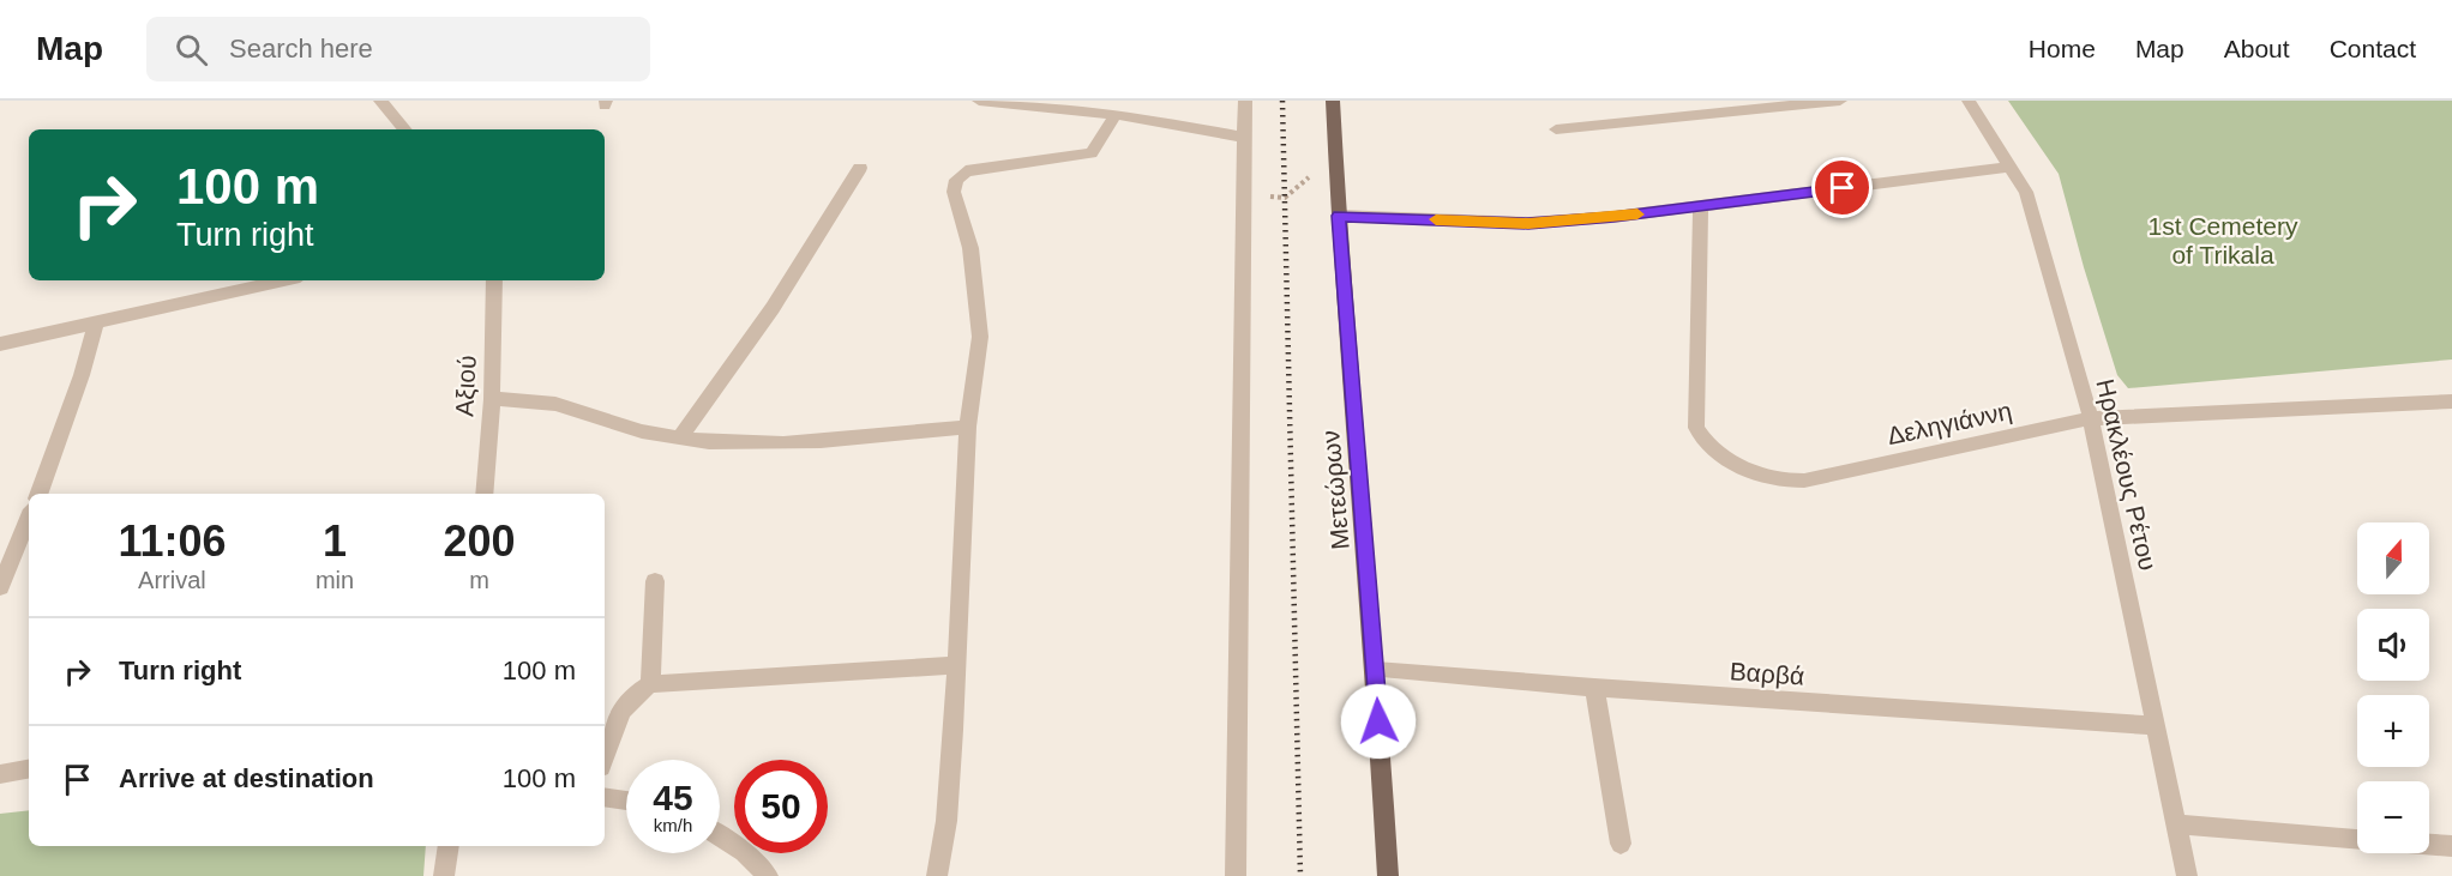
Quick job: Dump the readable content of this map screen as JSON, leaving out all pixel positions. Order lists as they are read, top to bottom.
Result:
{
  "streets": {
    "main road": ["Μετεώρων"],
    "street": [
      "Αξιού",
      "Δεληγιάννη",
      "Ηρακλέους Ρέτου",
      "Βαρβά"
    ]
  },
  "crossings": [
    ["Δεληγιάννη", "Ηρακλέους Ρέτου"],
    ["Ηρακλέους Ρέτου", "Βαρβά"],
    ["Μετεώρων", "Βαρβά"]
  ],
  "parks": ["1st Cemetery of Trikala"],
  "north": "top",
  "page": {
    "header": "Map",
    "search": "Search here",
    "nav": [
      "Home",
      "Map",
      "About",
      "Contact"
    ],
    "turn": ["100 m", "Turn right"],
    "eta": [
      "11:06",
      "Arrival",
      "1",
      "min",
      "200",
      "m"
    ],
    "map_buttons": ["+", "−"],
    "list": [
      {
        "name": "Turn right",
        "value": "100 m"
      },
      {
        "name": "Arrive at destination",
        "value": "100 m"
      }
    ],
    "speed": "45 km/h",
    "limit": "50"
  }
}
